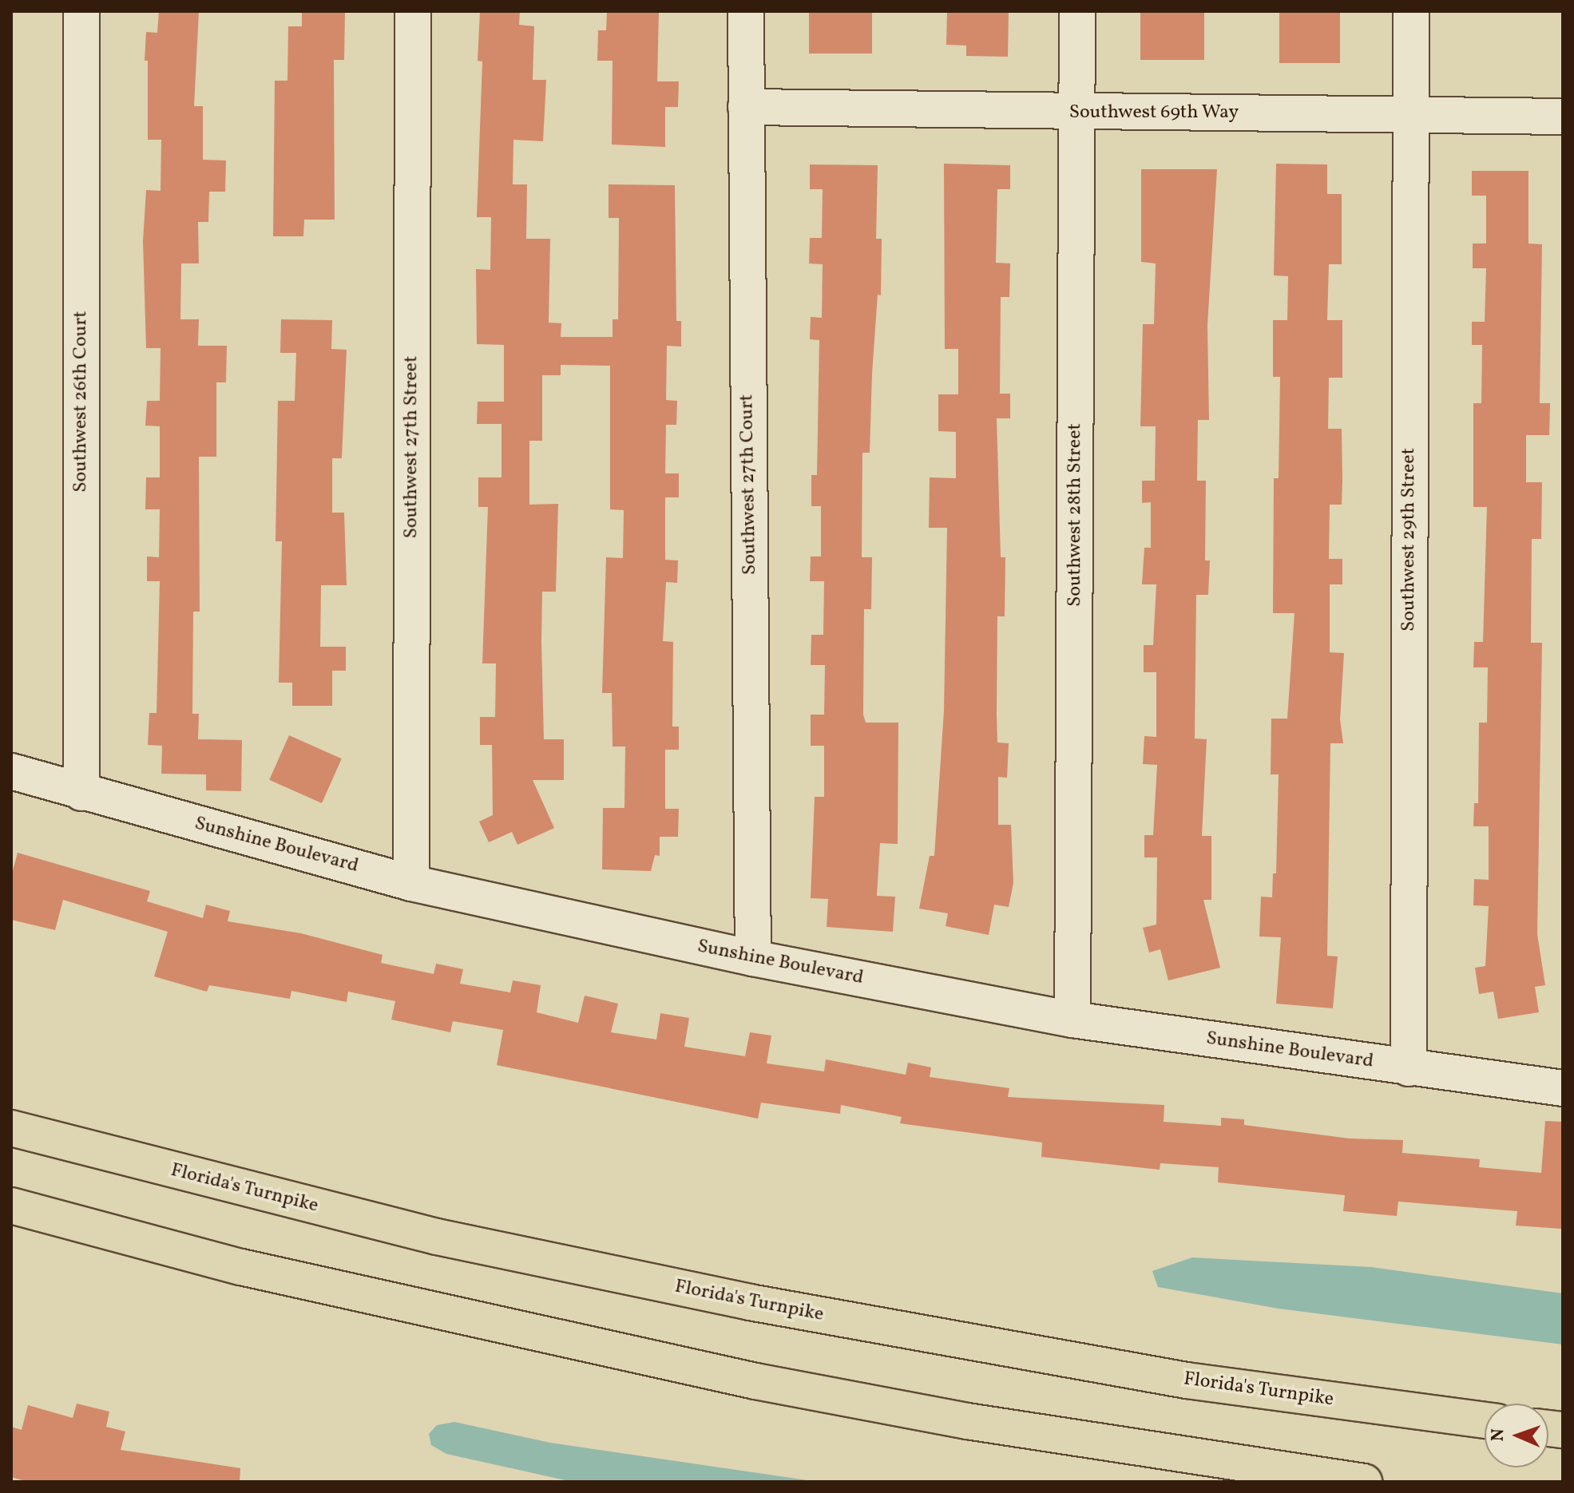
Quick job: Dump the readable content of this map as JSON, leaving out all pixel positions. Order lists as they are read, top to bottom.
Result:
{
  "streets": {
    "highway": ["Florida's Turnpike"],
    "street": [
      "Southwest 69th Way",
      "Southwest 26th Court",
      "Southwest 27th Street",
      "Southwest 27th Court",
      "Southwest 28th Street",
      "Southwest 29th Street",
      "Sunshine Boulevard"
    ]
  },
  "crossings": [
    ["Southwest 69th Way", "Southwest 27th Court"],
    ["Southwest 69th Way", "Southwest 28th Street"],
    ["Southwest 69th Way", "Southwest 29th Street"],
    ["Southwest 26th Court", "Sunshine Boulevard"],
    ["Southwest 27th Street", "Sunshine Boulevard"],
    ["Southwest 27th Court", "Sunshine Boulevard"],
    ["Southwest 28th Street", "Sunshine Boulevard"],
    ["Southwest 29th Street", "Sunshine Boulevard"]
  ],
  "north": "left"
}
